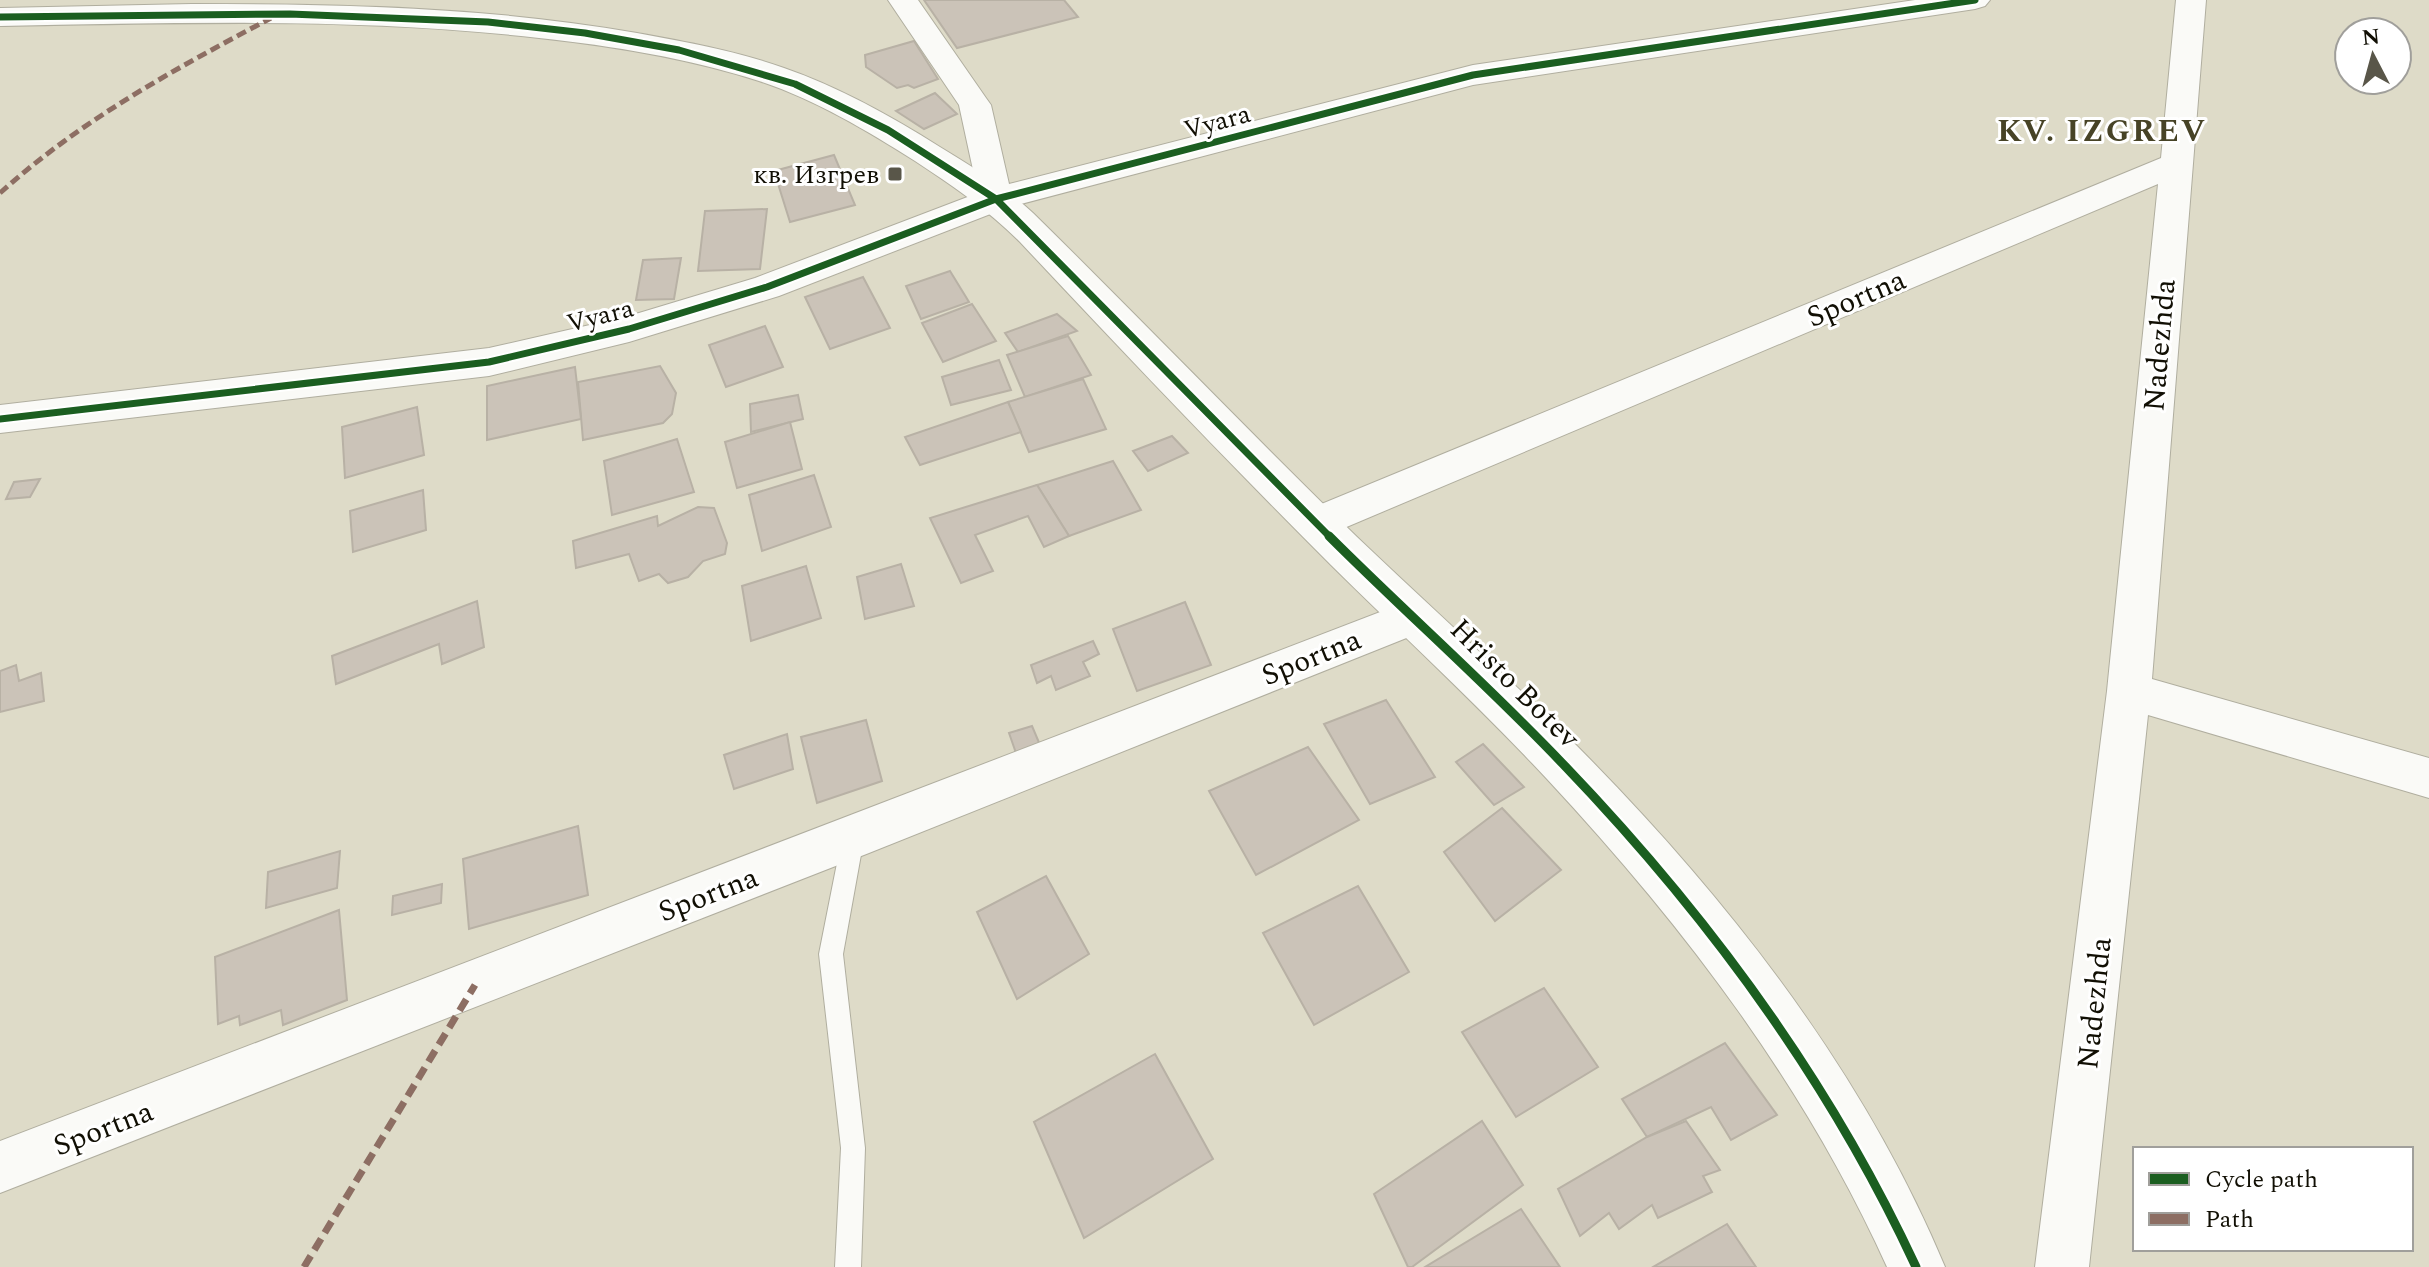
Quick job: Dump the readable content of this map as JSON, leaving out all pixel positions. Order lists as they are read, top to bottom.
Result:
{
  "streets": {
    "street": [
      "Vyara",
      "Sportna",
      "Nadezhda",
      "Hristo Botev"
    ]
  },
  "crossings": [
    ["Vyara", "Hristo Botev"],
    ["Sportna", "Nadezhda"],
    ["Sportna", "Hristo Botev"]
  ],
  "districts": ["KV. IZGREV"],
  "places": {
    "transit": ["кв. Изгрев"]
  },
  "legend": ["Cycle path", "Path"],
  "north": "top"
}
